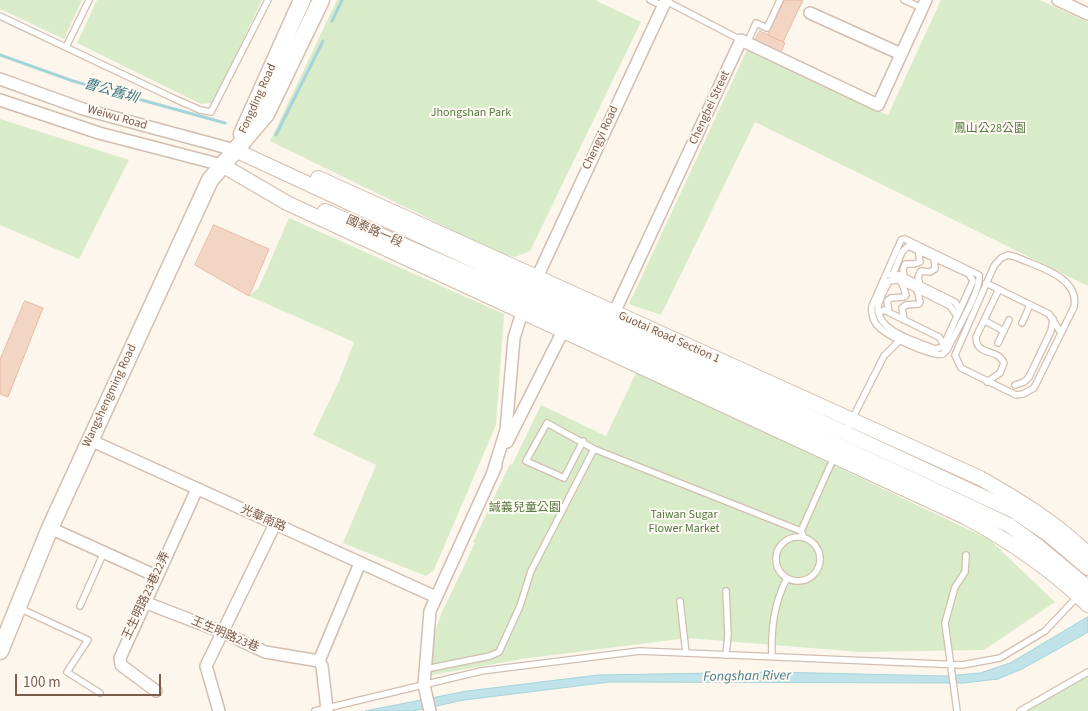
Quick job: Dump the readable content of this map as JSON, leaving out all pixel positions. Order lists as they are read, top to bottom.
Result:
{
  "streets": {
    "main road": ["Fongding Road", "Wangshengming Road"],
    "street": [
      "Chengbei Street",
      "Weiwu Road",
      "Chengyi Road",
      "國泰路一段",
      "Guotai Road Section 1",
      "光華南路",
      "王生明路23巷22弄",
      "王生明路23巷"
    ]
  },
  "crossings": [
    ["Fongding Road", "Weiwu Road"],
    ["Fongding Road", "國泰路一段"],
    ["Fongding Road", "Wangshengming Road"],
    ["Chengbei Street", "Guotai Road Section 1"],
    ["Weiwu Road", "國泰路一段"],
    ["Weiwu Road", "Wangshengming Road"],
    ["Chengyi Road", "國泰路一段"],
    ["Chengyi Road", "Guotai Road Section 1"],
    ["國泰路一段", "Guotai Road Section 1"],
    ["國泰路一段", "Wangshengming Road"],
    ["Wangshengming Road", "光華南路"],
    ["光華南路", "王生明路23巷22弄"],
    ["王生明路23巷22弄", "王生明路23巷"]
  ],
  "water": ["曹公舊圳", "Fongshan River"],
  "parks": [
    "Jhongshan Park",
    "鳳山公28公園",
    "誠義兒童公園",
    "Taiwan Sugar Flower Market"
  ],
  "scale_bar": "100 m"
}
